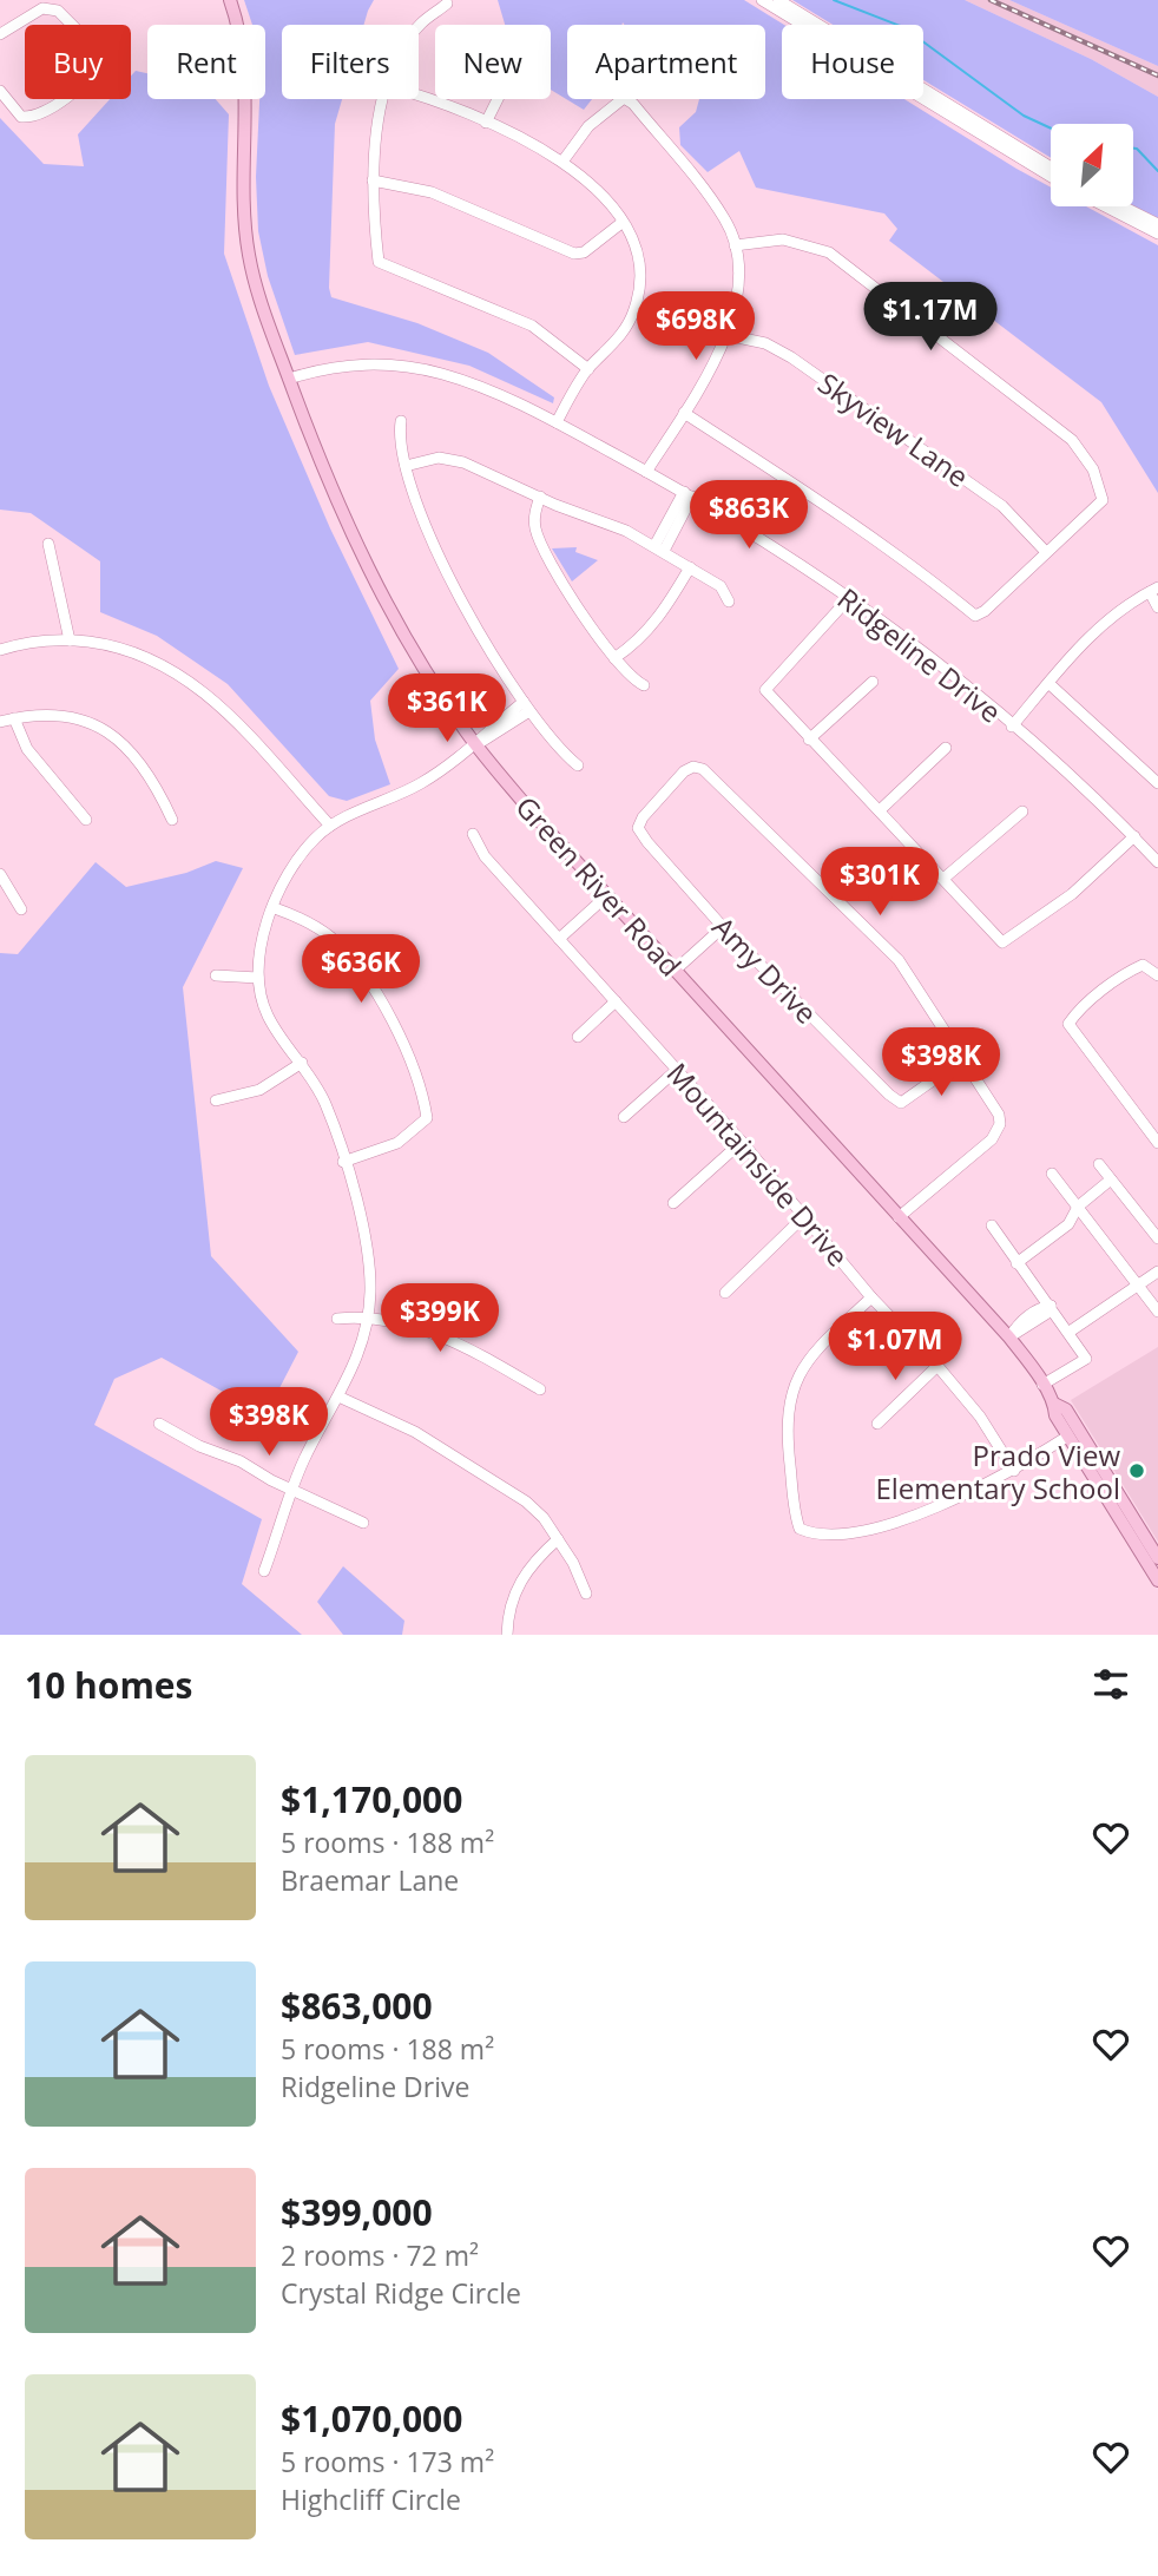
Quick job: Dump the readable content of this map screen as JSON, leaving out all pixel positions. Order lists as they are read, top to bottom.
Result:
{
  "streets": {
    "main road": ["Green River Road"],
    "street": [
      "Skyview Lane",
      "Ridgeline Drive",
      "Amy Drive",
      "Mountainside Drive"
    ]
  },
  "crossings": [
    ["Ridgeline Drive", "Green River Road"]
  ],
  "places": ["Prado View Elementary School"],
  "north": "top right",
  "page": {
    "chip": [
      "Buy",
      "Rent",
      "Filters",
      "New",
      "Apartment",
      "House"
    ],
    "price": [
      "$1.17M",
      "$698K",
      "$863K",
      "$361K",
      "$301K",
      "$636K",
      "$398K",
      "$399K",
      "$1.07M",
      "$398K"
    ],
    "heading": "10 homes",
    "list": [
      {
        "name": "$1,170,000",
        "note": "5 rooms · 188 m² · Braemar Lane"
      },
      {
        "name": "$863,000",
        "note": "5 rooms · 188 m² · Ridgeline Drive"
      },
      {
        "name": "$399,000",
        "note": "2 rooms · 72 m² · Crystal Ridge Circle"
      },
      {
        "name": "$1,070,000",
        "note": "5 rooms · 173 m² · Highcliff Circle"
      }
    ]
  }
}
